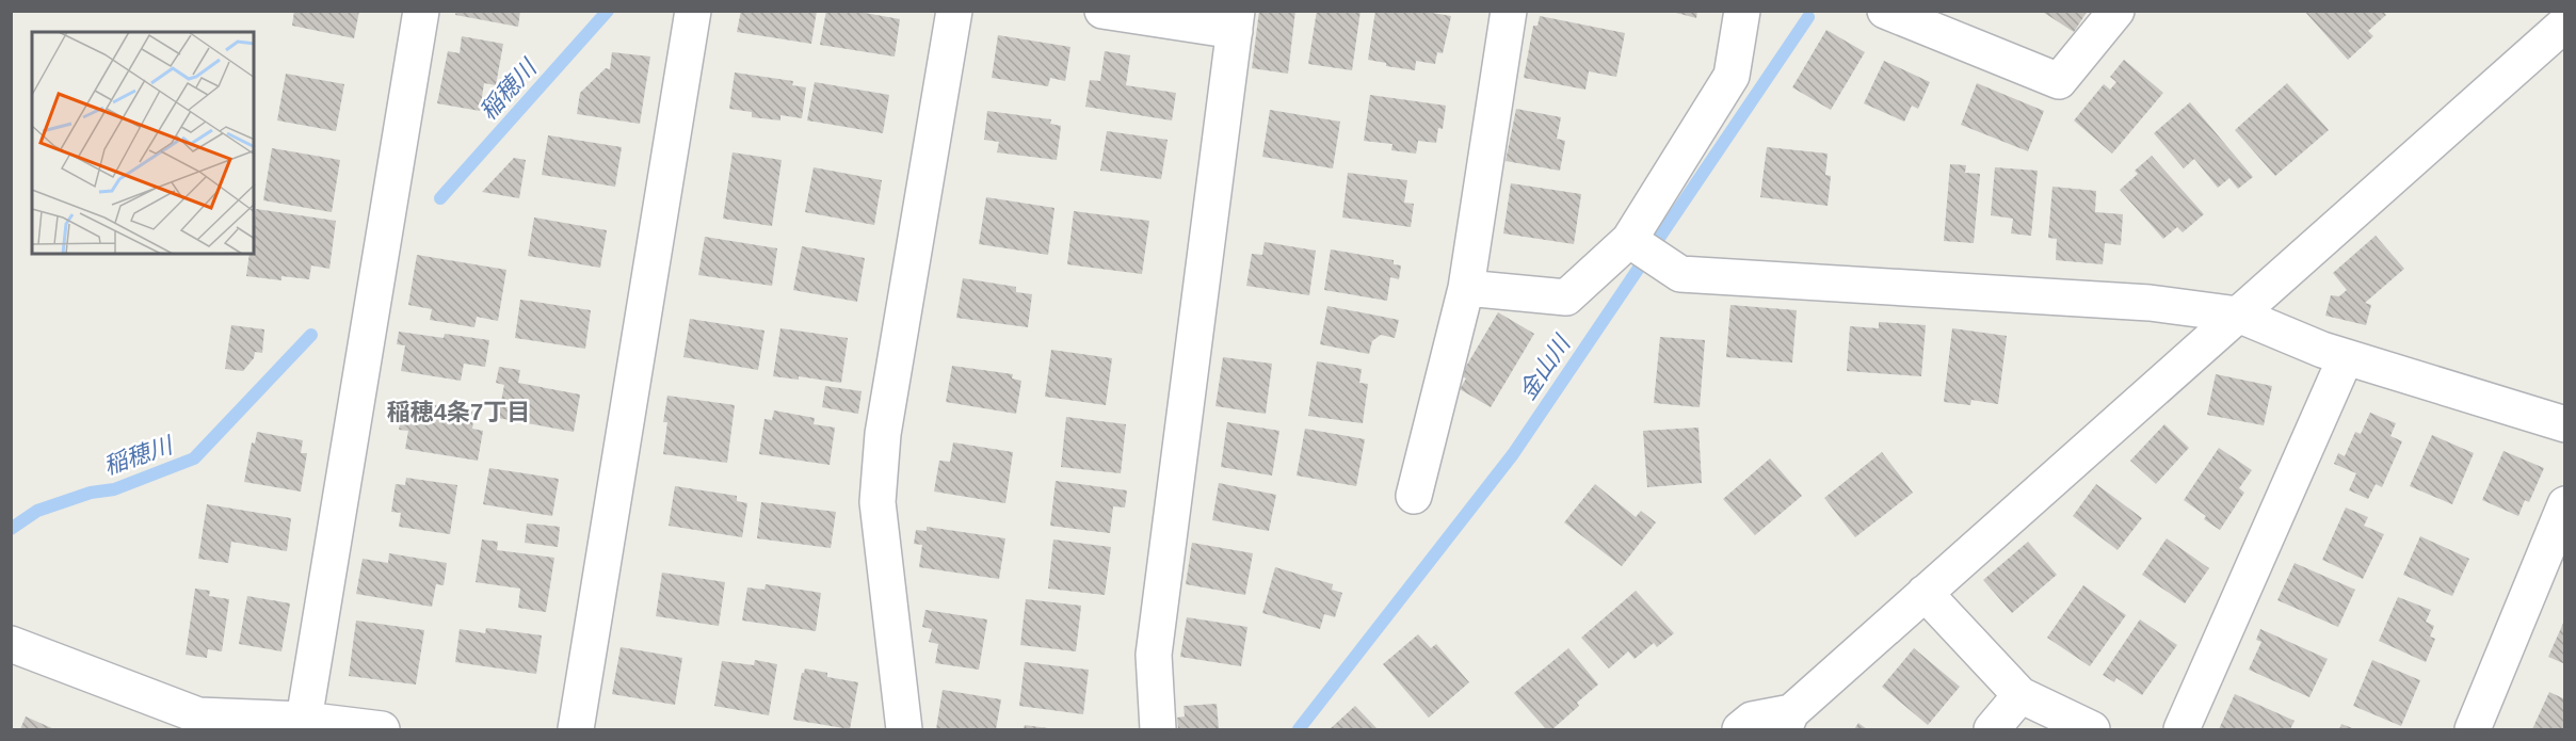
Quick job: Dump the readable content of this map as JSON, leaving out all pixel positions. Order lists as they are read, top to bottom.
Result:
{
  "districts": ["稲穂4条7丁目"],
  "water": ["稲穂川", "金山川"]
}
